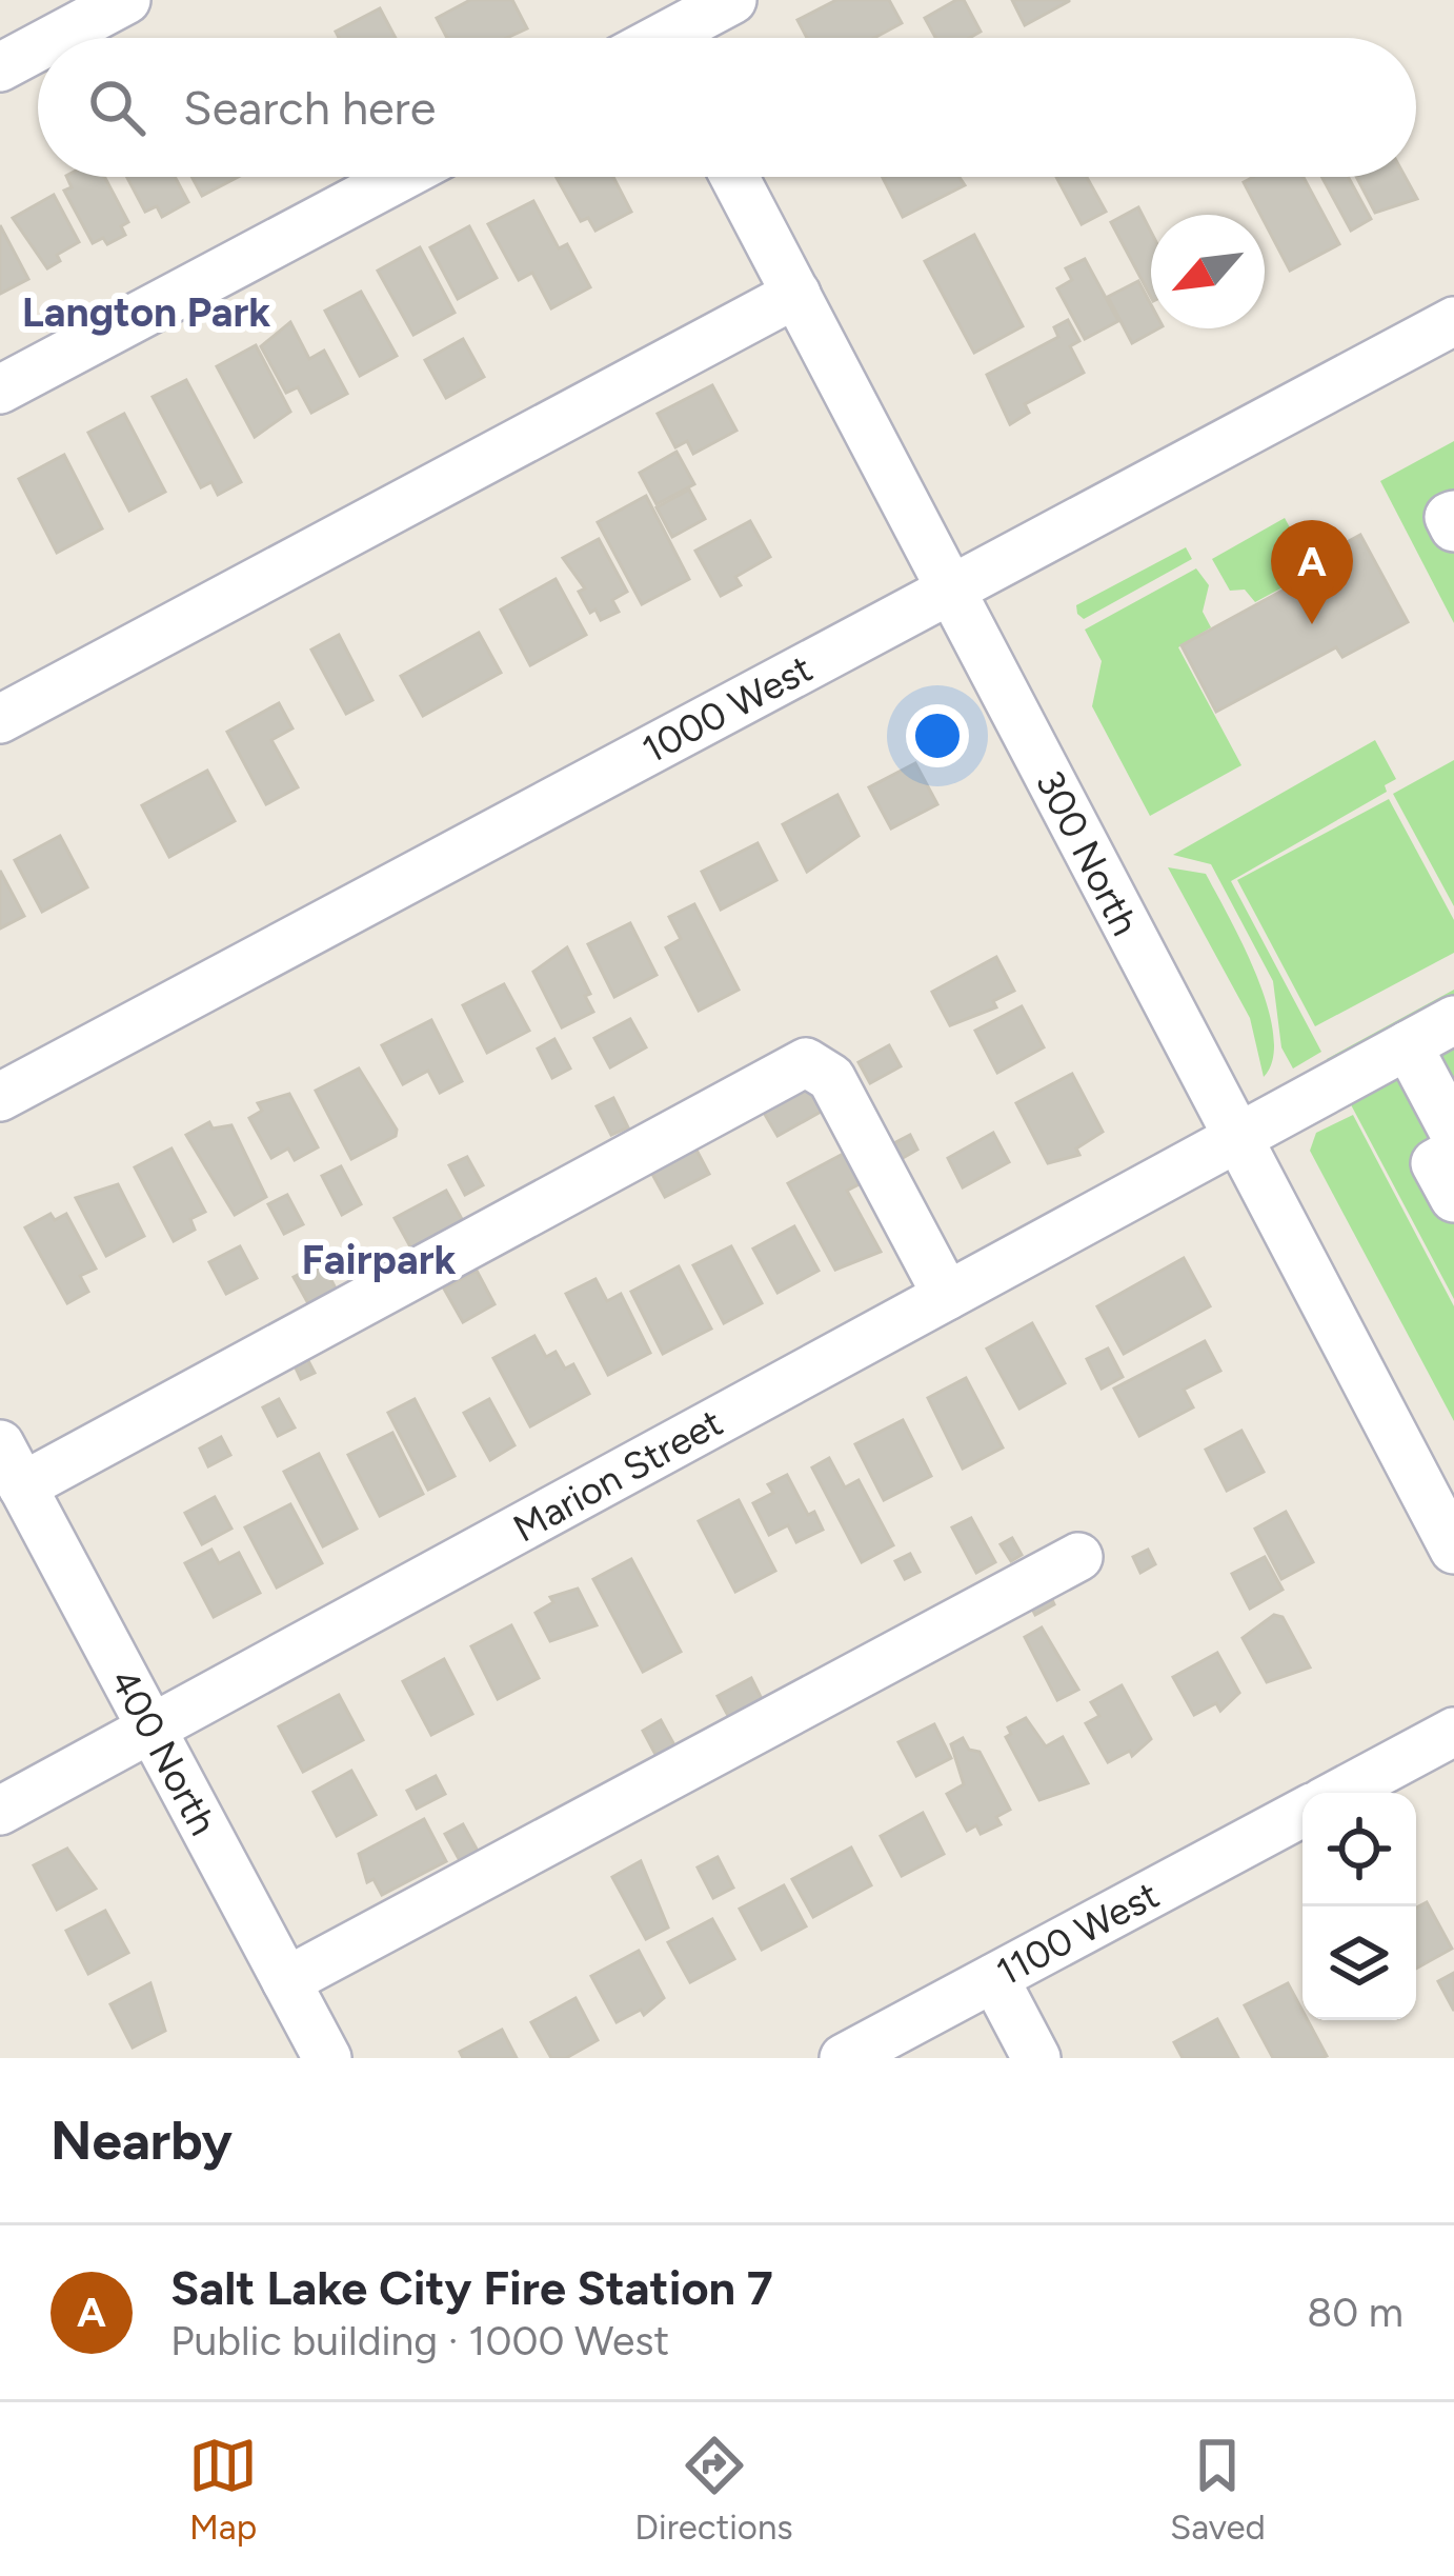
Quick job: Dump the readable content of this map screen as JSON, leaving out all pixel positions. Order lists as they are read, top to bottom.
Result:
{
  "streets": {
    "street": [
      "1000 West",
      "300 North",
      "Marion Street",
      "400 North",
      "1100 West"
    ]
  },
  "crossings": [
    ["1000 West", "300 North"],
    ["300 North", "Marion Street"],
    ["Marion Street", "400 North"]
  ],
  "districts": ["Langton Park", "Fairpark"],
  "north": "bottom left",
  "page": {
    "search": "Search here",
    "pins": "A",
    "heading": "Nearby",
    "list": [
      {
        "mark": "A",
        "name": "Salt Lake City Fire Station 7",
        "note": "Public building · 1000 West",
        "value": "80 m"
      }
    ],
    "nav": ["Map", "Directions", "Saved"]
  }
}
